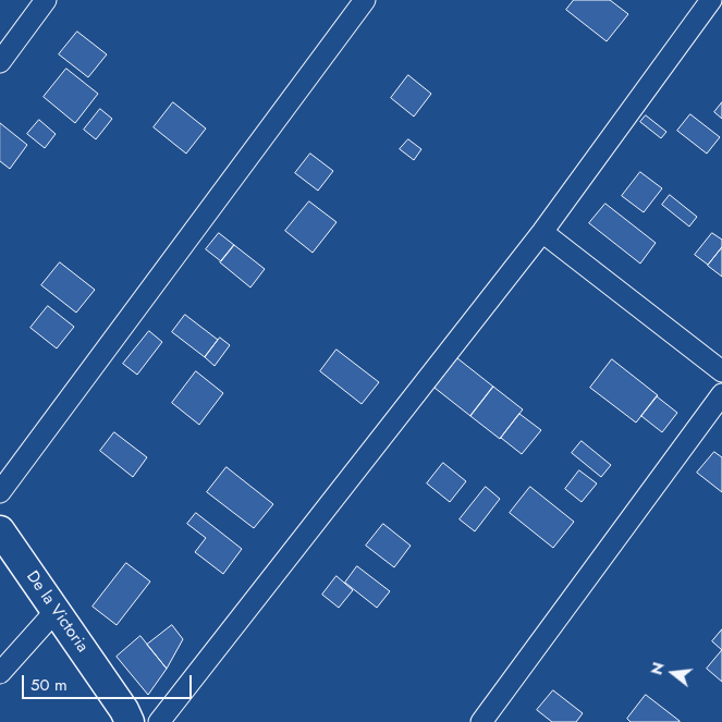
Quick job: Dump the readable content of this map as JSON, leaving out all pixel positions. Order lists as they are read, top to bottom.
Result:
{
  "streets": {
    "main road": ["De la Victoria"]
  },
  "scale_bar": "50 m",
  "north": "left"
}
